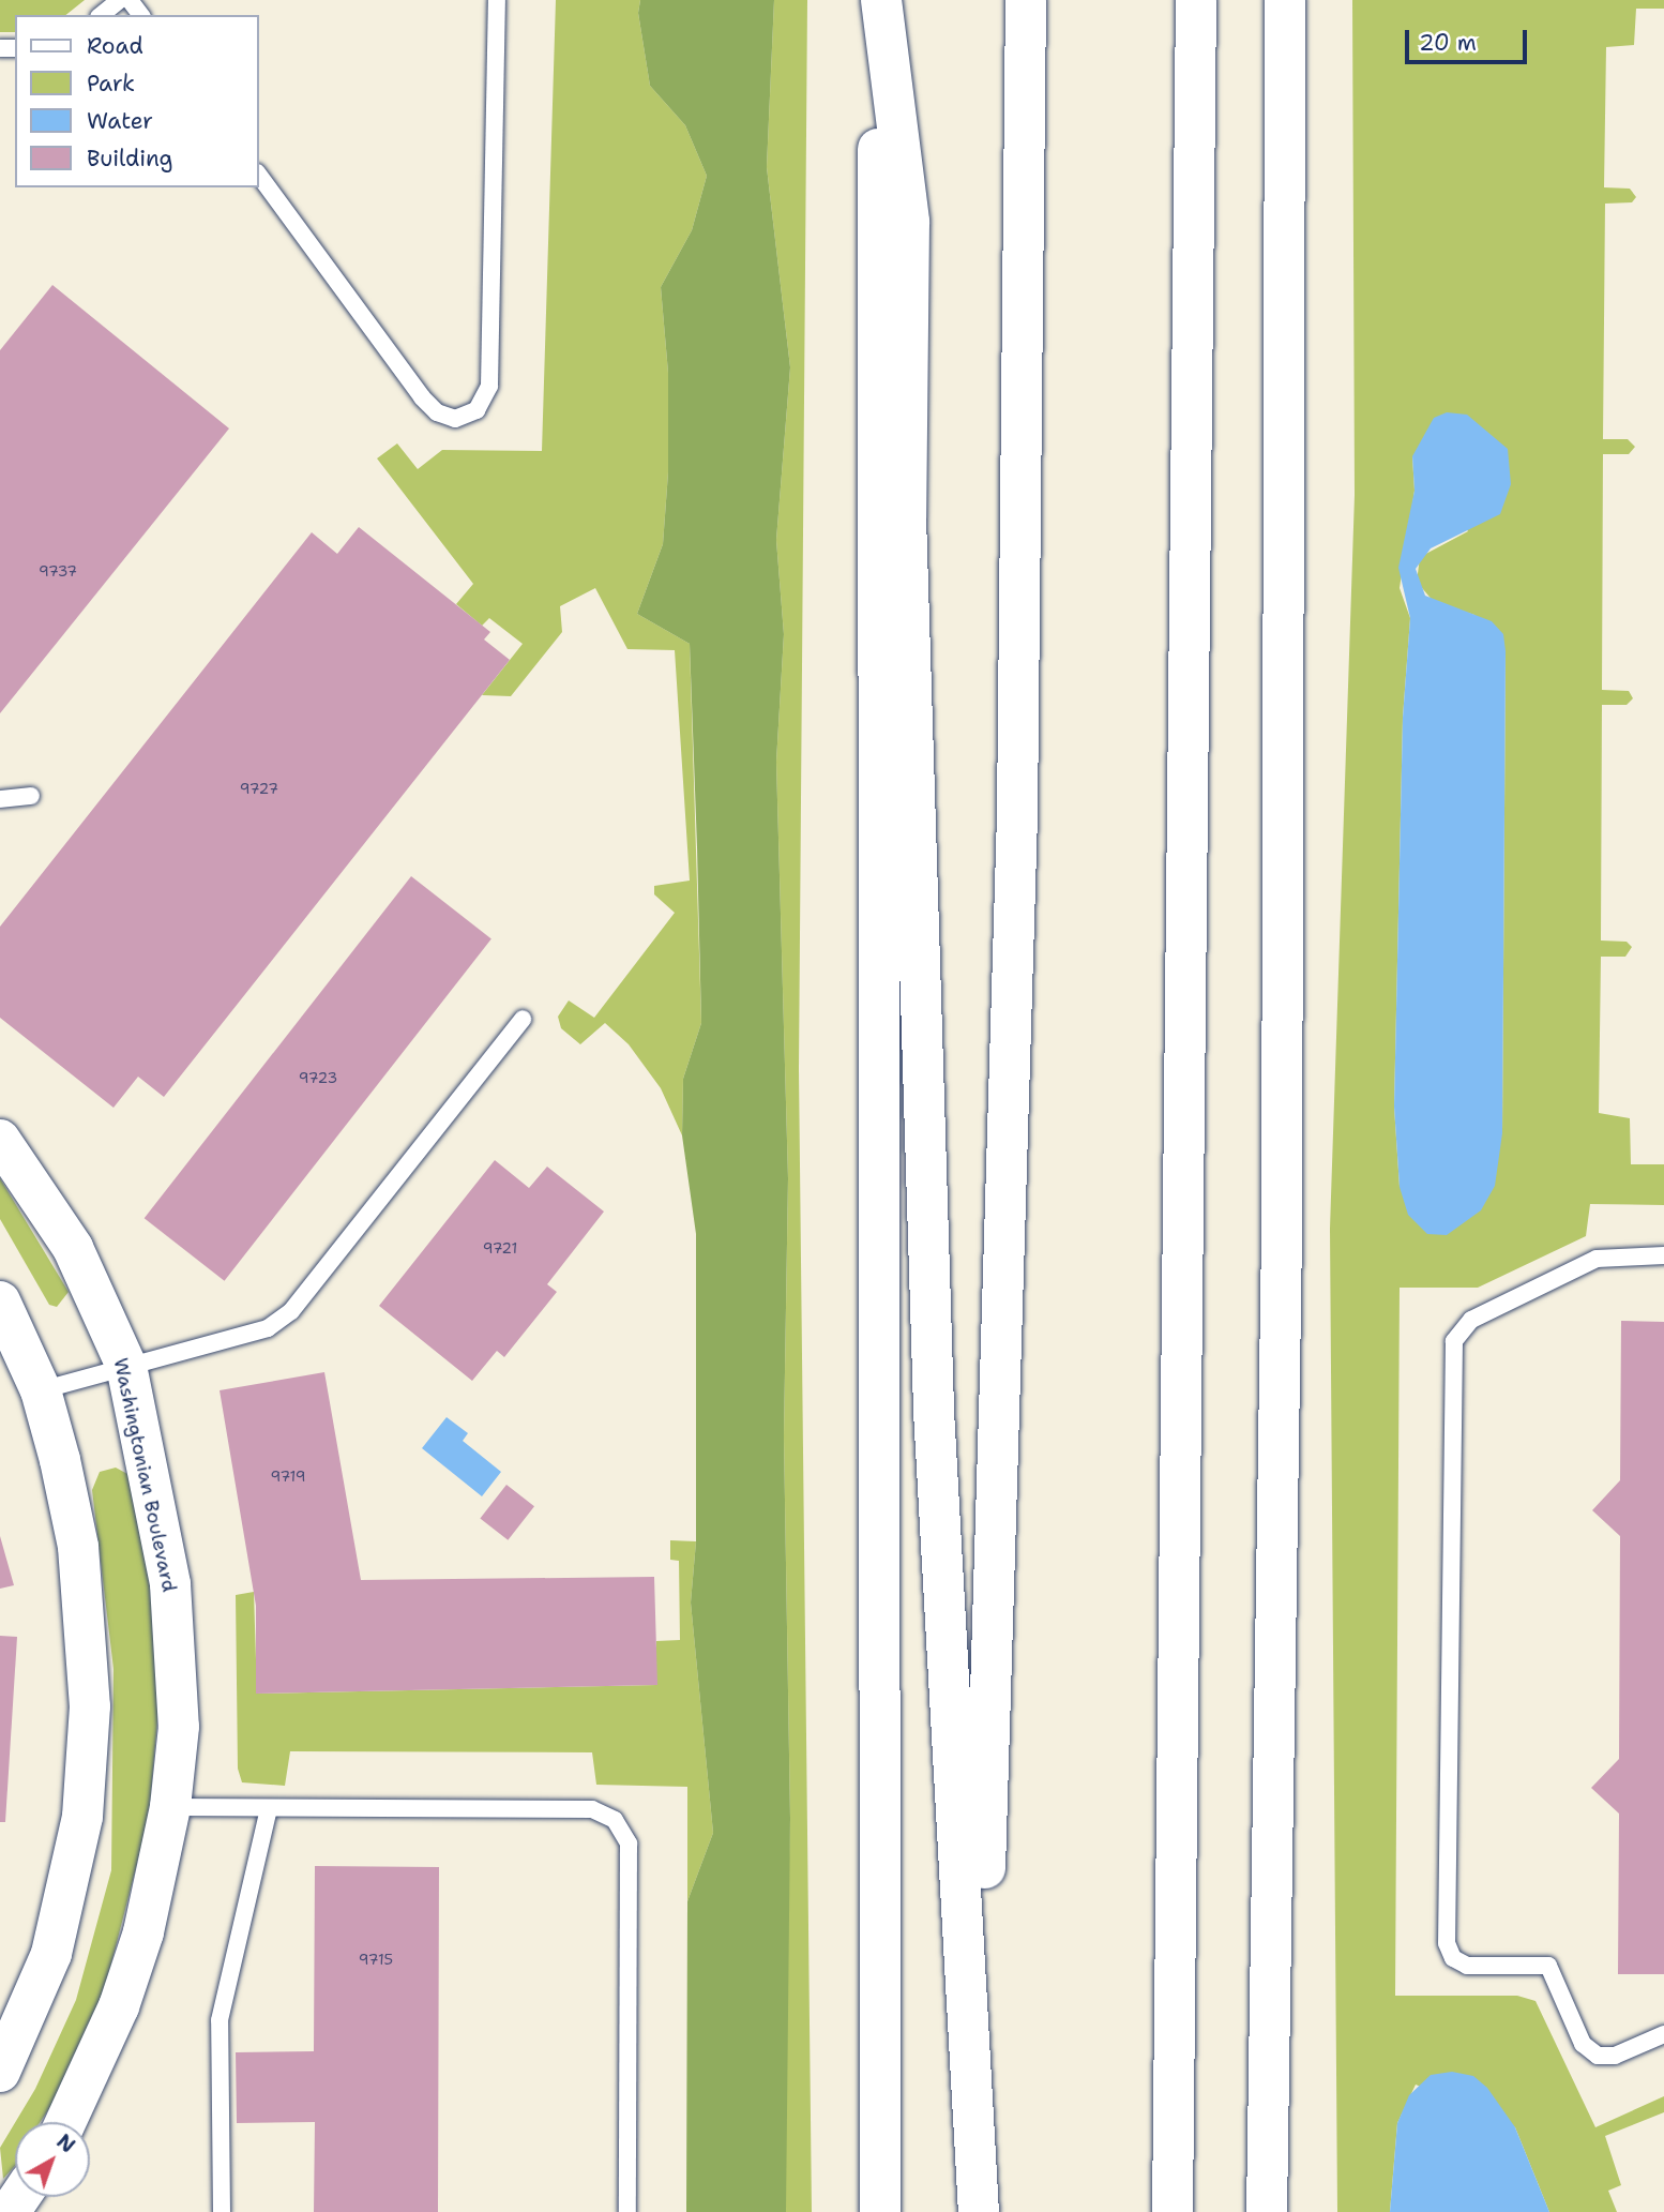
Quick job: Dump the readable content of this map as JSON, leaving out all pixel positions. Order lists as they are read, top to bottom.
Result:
{
  "streets": {
    "main road": ["Washingtonian Boulevard"]
  },
  "house_numbers": [
    "9737",
    "9727",
    "9723",
    "9721",
    "9719",
    "9715"
  ],
  "legend": [
    "Road",
    "Park",
    "Water",
    "Building"
  ],
  "scale_bar": "20 m",
  "north": "top right"
}
